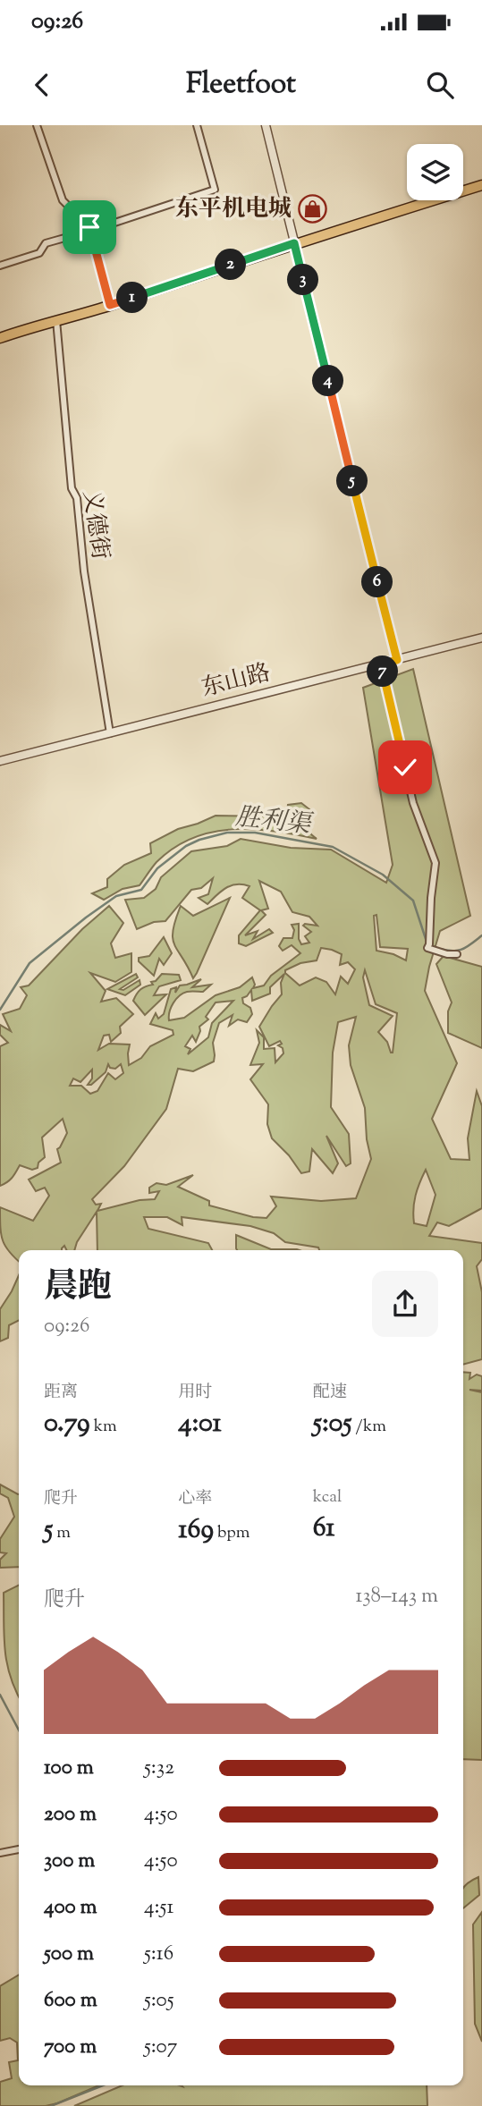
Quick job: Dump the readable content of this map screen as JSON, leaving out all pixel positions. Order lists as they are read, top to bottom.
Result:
{
  "streets": {
    "street": ["义德街", "东山路"]
  },
  "crossings": [
    ["义德街", "东山路"]
  ],
  "water": ["胜利渠"],
  "places": {
    "shop": ["东平机电城"]
  },
  "page": {
    "status": "09:26",
    "header": "Fleetfoot",
    "pins": [
      "2",
      "3",
      "1",
      "4",
      "5",
      "6",
      "7"
    ],
    "heading": ["晨跑", "09:26"],
    "stats": [
      ["距离", "0.79 km"],
      ["用时", "4:01"],
      ["配速", "5:05 /km"],
      ["爬升", "5 m"],
      ["心率", "169 bpm"],
      ["kcal", "61"]
    ],
    "chart": ["爬升", "138–143 m"],
    "list": [
      {
        "name": "100 m",
        "note": "5:32"
      },
      {
        "name": "200 m",
        "note": "4:50"
      },
      {
        "name": "300 m",
        "note": "4:50"
      },
      {
        "name": "400 m",
        "note": "4:51"
      },
      {
        "name": "500 m",
        "note": "5:16"
      },
      {
        "name": "600 m",
        "note": "5:05"
      },
      {
        "name": "700 m",
        "note": "5:07"
      }
    ]
  }
}
